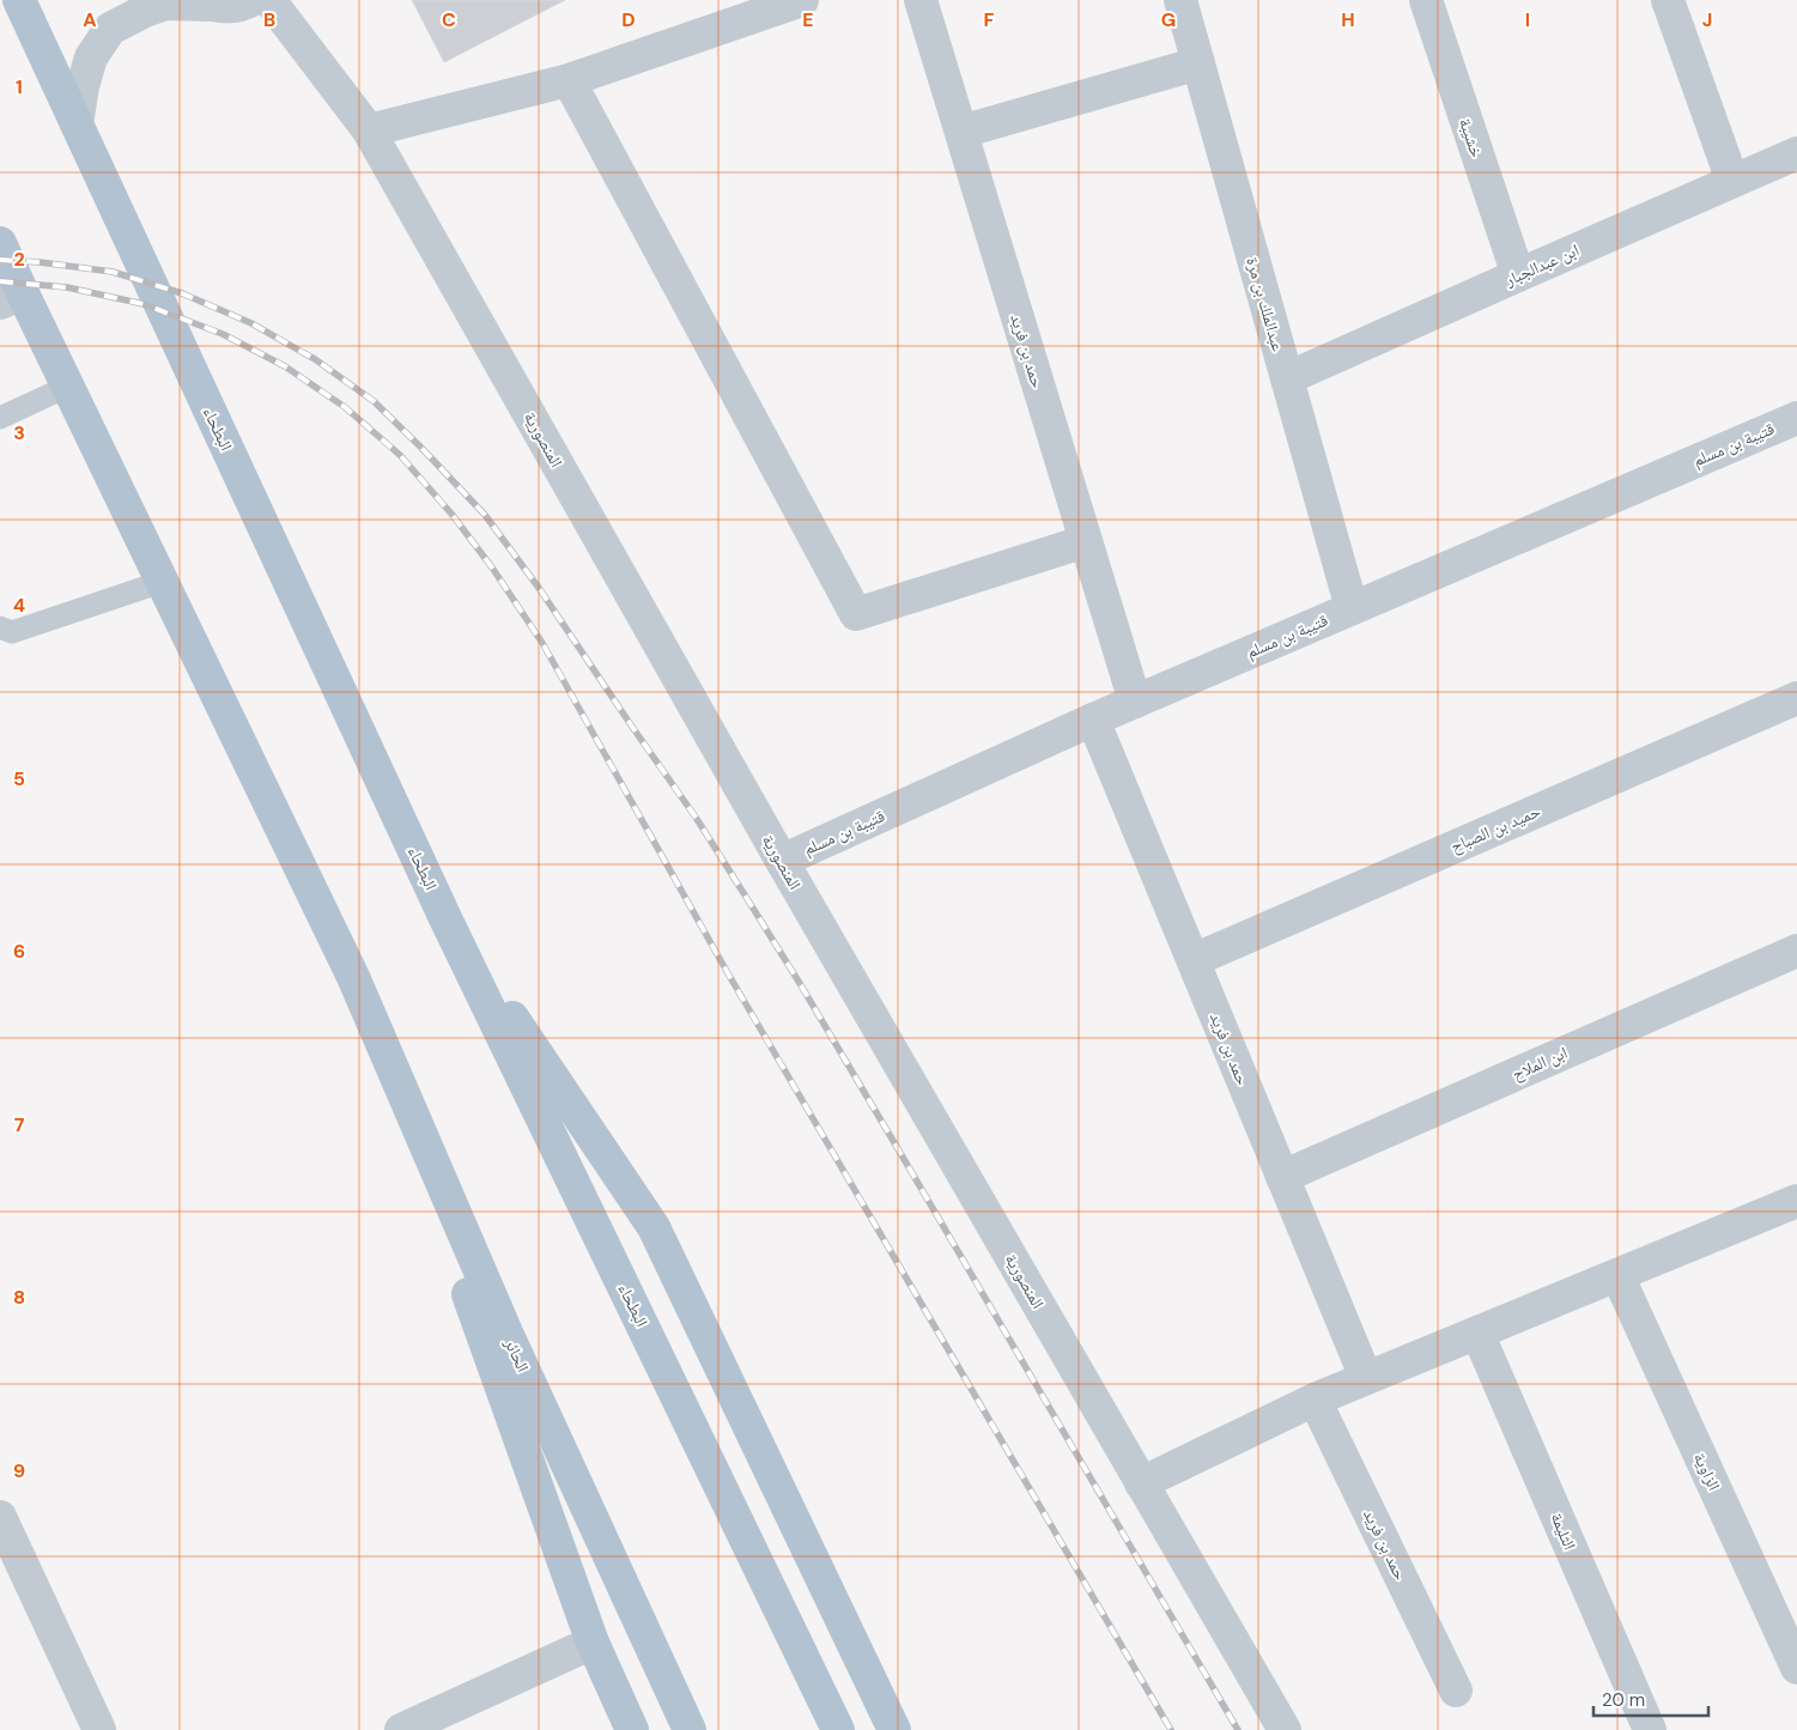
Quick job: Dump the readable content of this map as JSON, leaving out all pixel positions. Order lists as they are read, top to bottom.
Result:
{
  "streets": {
    "main road": ["البطحاء", "الحائر"],
    "street": [
      "خشيبة",
      "ابن عبدالجبار",
      "عبدالملك بن مرة",
      "حمد بن فريد",
      "المنصورية",
      "قتيبة بن مسلم",
      "حميد بن الصباح",
      "ابن الملاح",
      "الزاوية",
      "الثليمة"
    ]
  },
  "crossings": [
    ["خشيبة", "ابن عبدالجبار"],
    ["ابن عبدالجبار", "عبدالملك بن مرة"],
    ["عبدالملك بن مرة", "قتيبة بن مسلم"],
    ["حمد بن فريد", "قتيبة بن مسلم"],
    ["حمد بن فريد", "حميد بن الصباح"],
    ["حمد بن فريد", "ابن الملاح"],
    ["المنصورية", "قتيبة بن مسلم"]
  ],
  "scale_bar": "20 m",
  "grid": {
    "columns": [
      "A",
      "B",
      "C",
      "D",
      "E",
      "F",
      "G",
      "H",
      "I",
      "J"
    ],
    "rows": [
      "1",
      "2",
      "3",
      "4",
      "5",
      "6",
      "7",
      "8",
      "9"
    ]
  }
}
